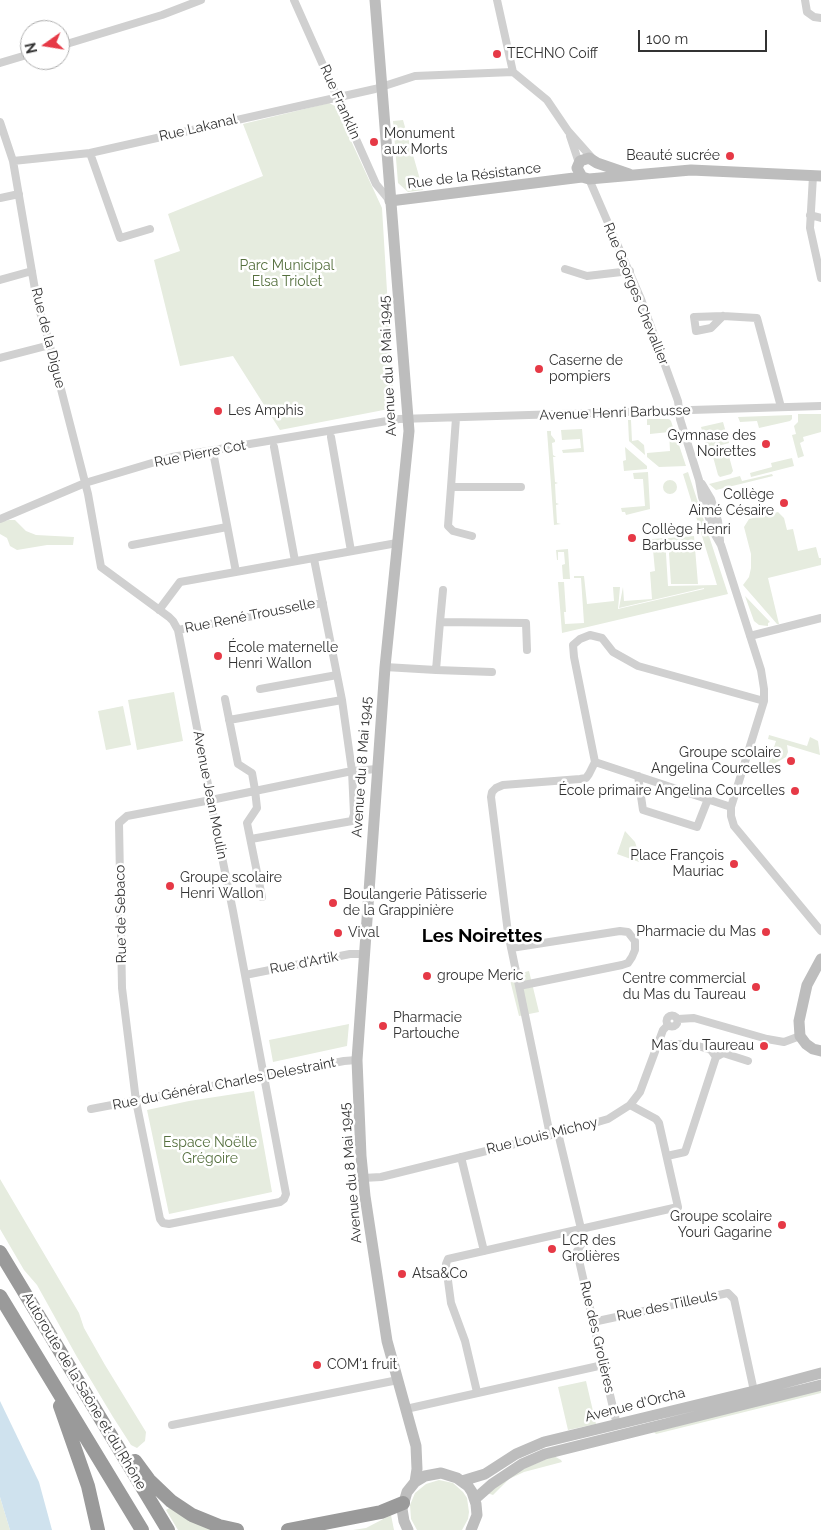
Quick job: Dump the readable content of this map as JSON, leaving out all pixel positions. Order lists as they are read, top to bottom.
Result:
{
  "streets": {
    "highway": ["Autoroute de la Saône et du Rhône"],
    "street": [
      "Rue Franklin",
      "Rue Lakanal",
      "Rue de la Résistance",
      "Rue Georges Chevallier",
      "Rue de la Digue",
      "Avenue du 8 Mai 1945",
      "Avenue Henri Barbusse",
      "Rue Pierre Cot",
      "Rue René Trousselle",
      "Avenue Jean Moulin",
      "Rue de Sebaco",
      "Rue d'Artik",
      "Rue du Général Charles Delestraint",
      "Rue Louis Michoy",
      "Rue des Tilleuls",
      "Rue des Grolières",
      "Avenue d'Orcha"
    ]
  },
  "crossings": [
    ["Rue Franklin", "Rue Lakanal"],
    ["Rue Franklin", "Rue de la Résistance"],
    ["Rue Franklin", "Avenue du 8 Mai 1945"],
    ["Rue Lakanal", "Rue de la Digue"],
    ["Rue Lakanal", "Avenue du 8 Mai 1945"],
    ["Rue de la Résistance", "Rue Georges Chevallier"],
    ["Rue de la Résistance", "Avenue du 8 Mai 1945"],
    ["Rue Georges Chevallier", "Avenue Henri Barbusse"],
    ["Rue de la Digue", "Rue Pierre Cot"],
    ["Avenue du 8 Mai 1945", "Avenue Henri Barbusse"],
    ["Avenue du 8 Mai 1945", "Rue Pierre Cot"],
    ["Avenue du 8 Mai 1945", "Rue de Sebaco"],
    ["Avenue du 8 Mai 1945", "Rue d'Artik"],
    ["Avenue du 8 Mai 1945", "Rue du Général Charles Delestraint"],
    ["Avenue du 8 Mai 1945", "Rue Louis Michoy"],
    ["Avenue Henri Barbusse", "Rue Pierre Cot"],
    ["Rue René Trousselle", "Avenue Jean Moulin"],
    ["Avenue Jean Moulin", "Rue de Sebaco"],
    ["Avenue Jean Moulin", "Rue d'Artik"],
    ["Avenue Jean Moulin", "Rue du Général Charles Delestraint"],
    ["Rue de Sebaco", "Rue du Général Charles Delestraint"],
    ["Rue Louis Michoy", "Rue des Grolières"],
    ["Rue des Tilleuls", "Rue des Grolières"],
    ["Rue des Tilleuls", "Avenue d'Orcha"],
    ["Rue des Grolières", "Avenue d'Orcha"]
  ],
  "districts": ["Les Noirettes"],
  "parks": ["Parc Municipal Elsa Triolet", "Espace Noëlle Grégoire"],
  "places": [
    "TECHNO Coiff",
    "Monument aux Morts",
    "Beauté sucrée",
    "Caserne de pompiers",
    "Les Amphis",
    "Gymnase des Noirettes",
    "Collège Aimé Césaire",
    "Collège Henri Barbusse",
    "École maternelle Henri Wallon",
    "Groupe scolaire Angelina Courcelles",
    "École primaire Angelina Courcelles",
    "Place François Mauriac",
    "Groupe scolaire Henri Wallon",
    "Boulangerie Pâtisserie de la Grappinière",
    "Pharmacie du Mas",
    "Vival",
    "groupe Meric",
    "Centre commercial du Mas du Taureau",
    "Pharmacie Partouche",
    "Mas du Taureau",
    "Groupe scolaire Youri Gagarine",
    "LCR des Grolières",
    "Atsa&Co",
    "COM'1 fruit"
  ],
  "scale_bar": "100 m",
  "north": "left"
}
